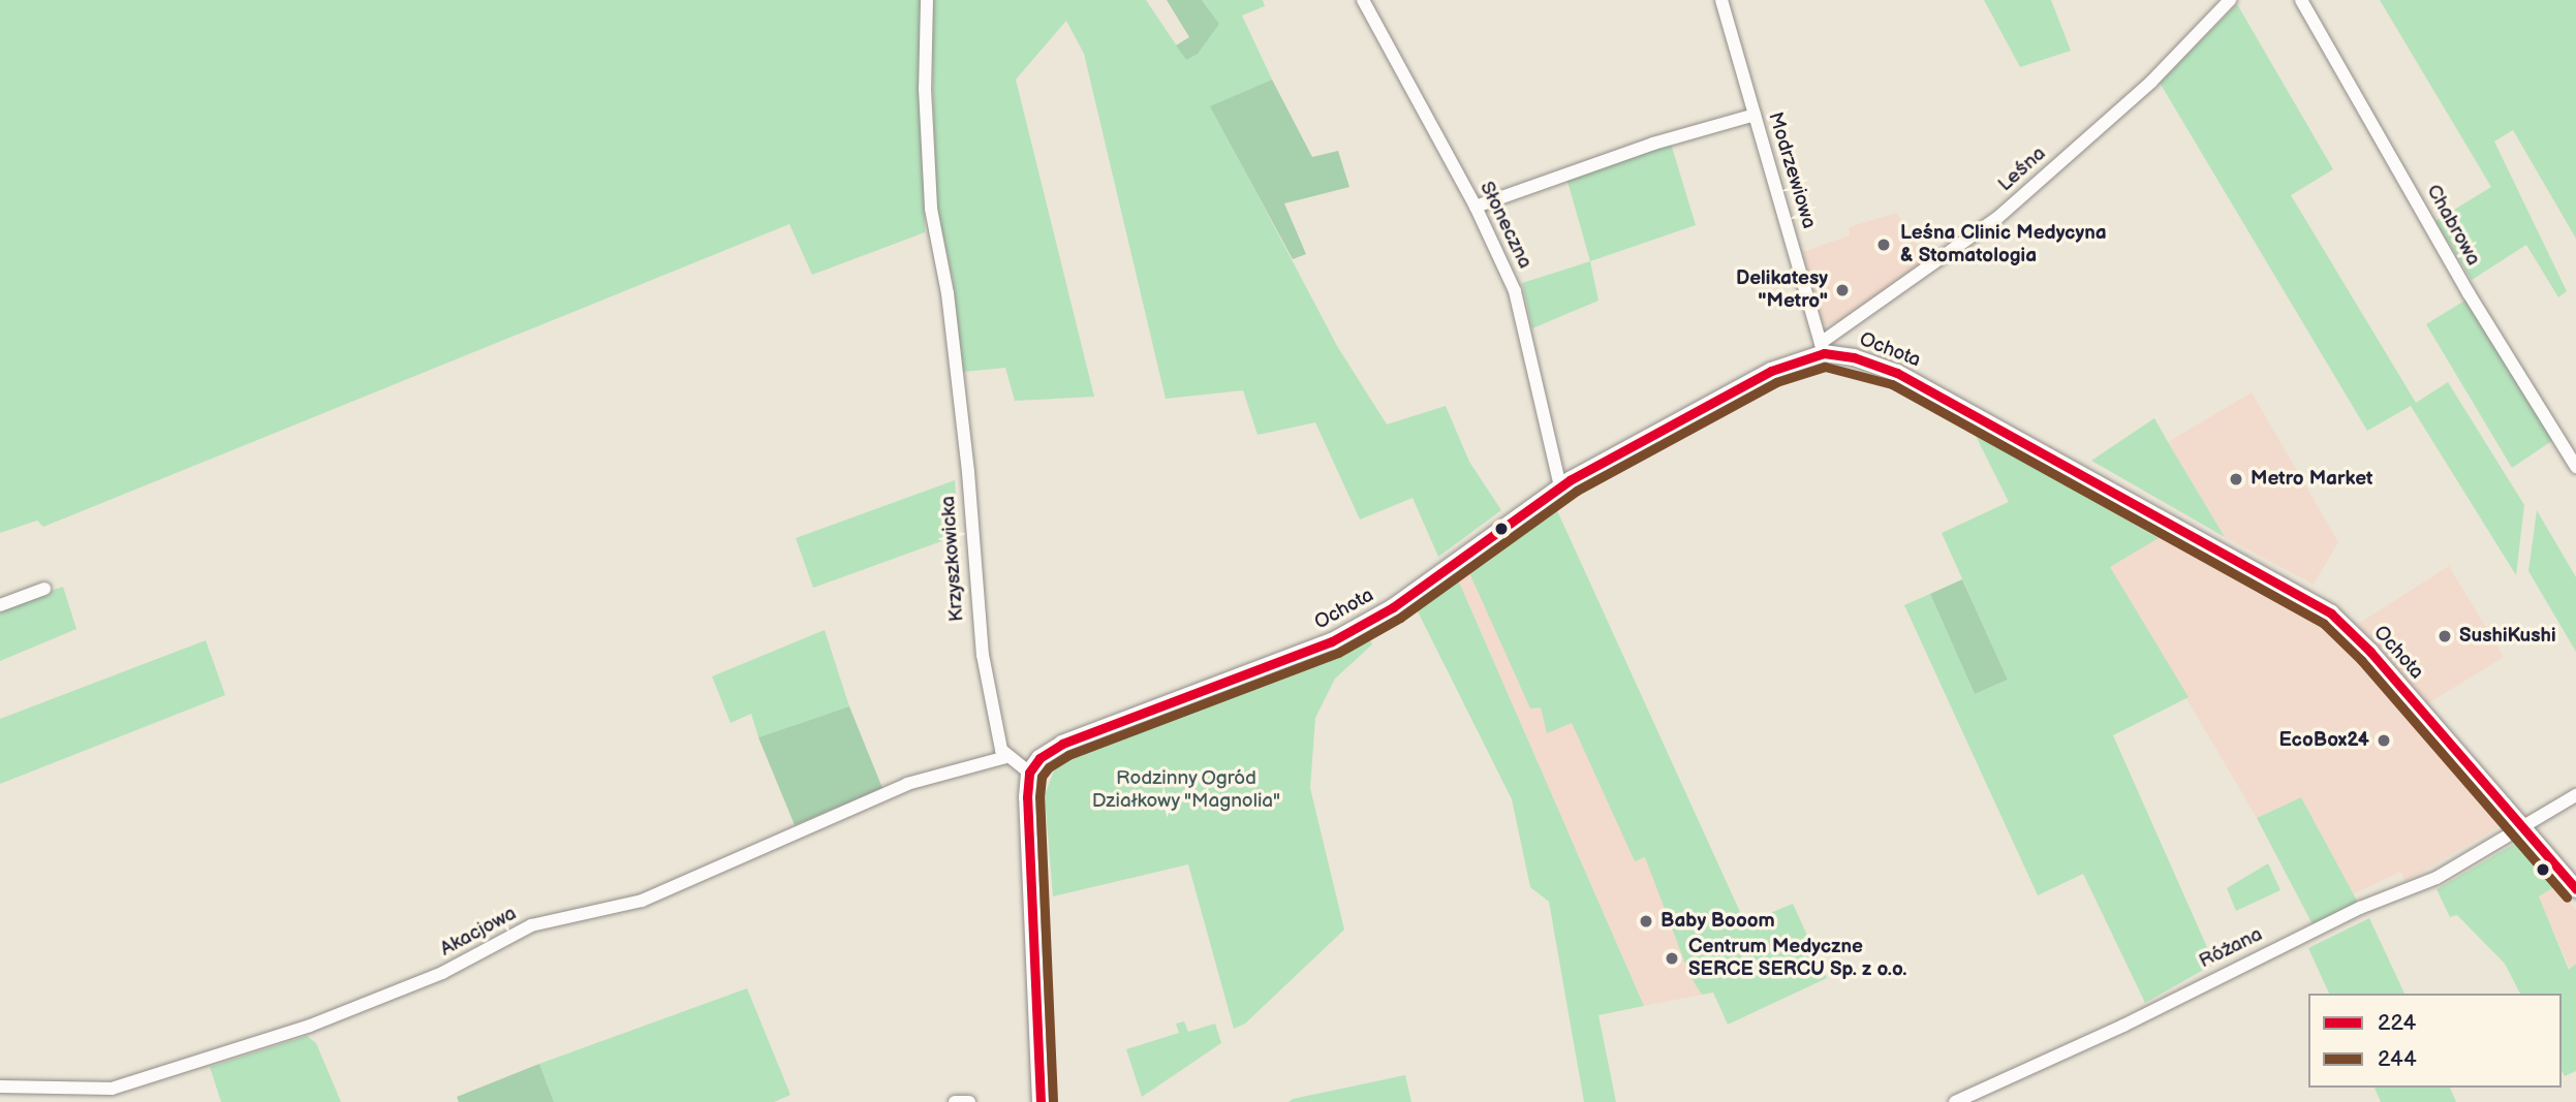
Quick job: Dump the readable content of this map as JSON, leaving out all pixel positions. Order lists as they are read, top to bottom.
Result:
{
  "streets": {
    "street": [
      "Leśna",
      "Modrzewiowa",
      "Słoneczna",
      "Chabrowa",
      "Ochota",
      "Krzyszkowicka",
      "Akacjowa",
      "Różana"
    ]
  },
  "crossings": [
    ["Leśna", "Modrzewiowa"],
    ["Leśna", "Ochota"],
    ["Modrzewiowa", "Ochota"],
    ["Słoneczna", "Ochota"],
    ["Ochota", "Różana"],
    ["Krzyszkowicka", "Akacjowa"]
  ],
  "parks": ["Rodzinny Ogród Działkowy \"Magnolia\""],
  "places": [
    "Leśna Clinic Medycyna & Stomatologia",
    "Delikatesy \"Metro\"",
    "Metro Market",
    "SushiKushi",
    "EcoBox24",
    "Baby Booom",
    "Centrum Medyczne SERCE SERCU Sp. z o.o."
  ],
  "lines": ["transit line 224", "transit line 244"],
  "legend": ["224", "244"]
}
